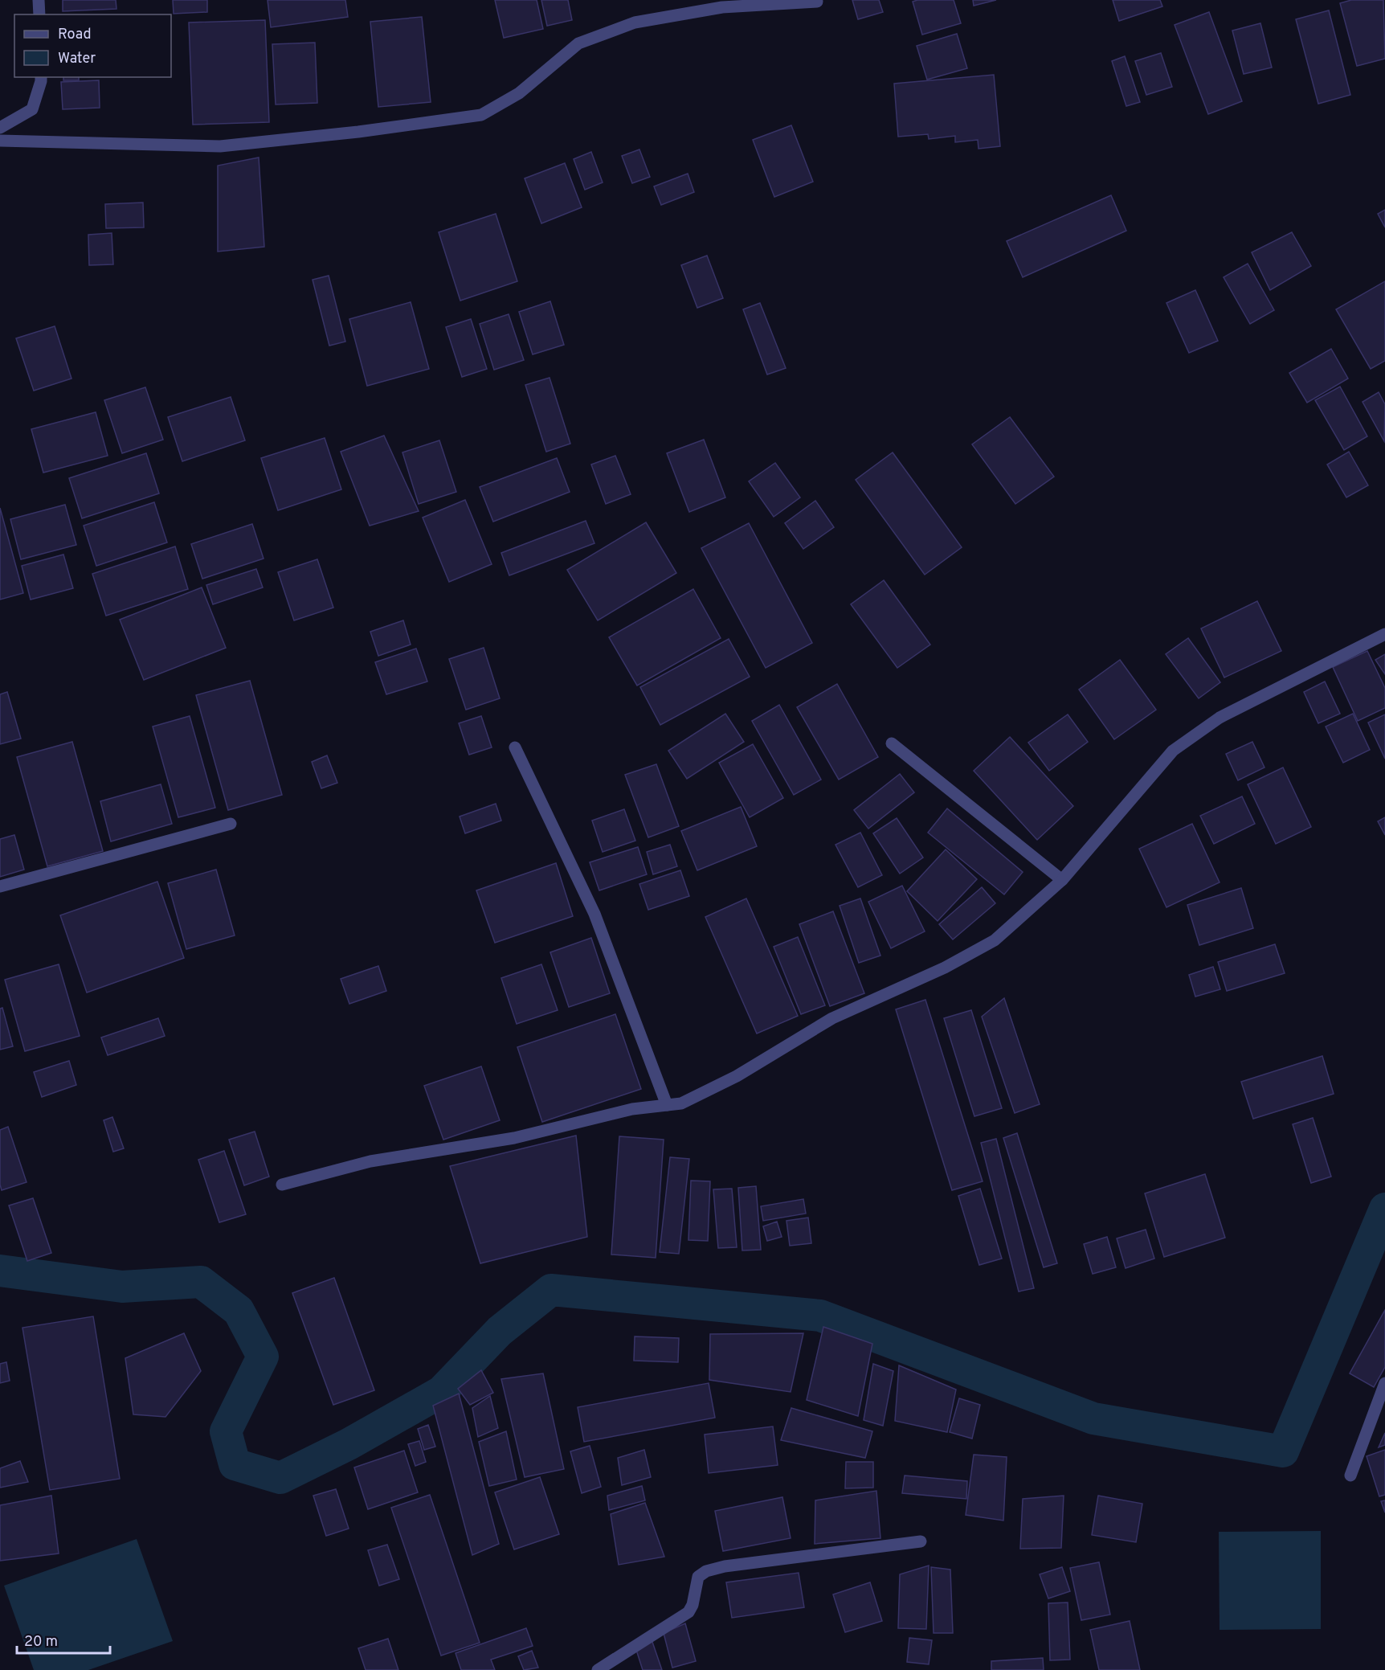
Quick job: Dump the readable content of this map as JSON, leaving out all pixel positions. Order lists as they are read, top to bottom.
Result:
{
  "legend": ["Road", "Water"],
  "scale_bar": "20 m"
}
